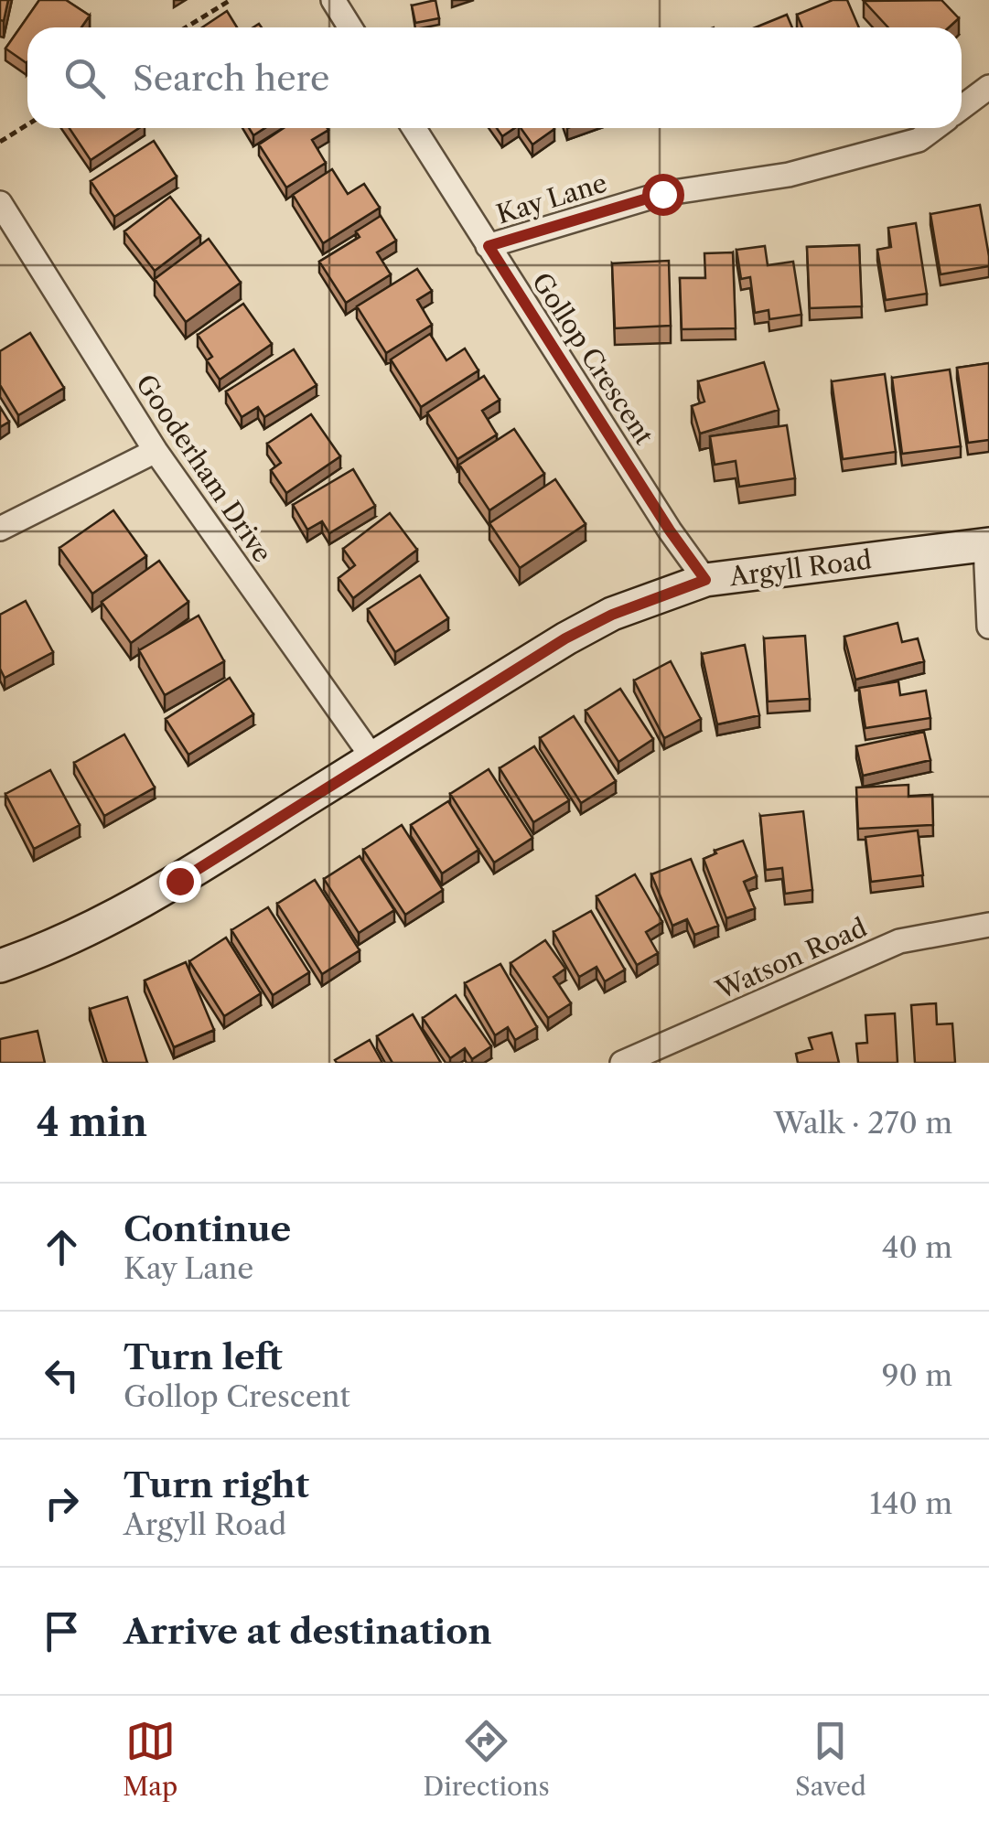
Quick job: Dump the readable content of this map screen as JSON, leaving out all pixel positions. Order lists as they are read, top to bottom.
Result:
{
  "streets": {
    "street": [
      "Kay Lane",
      "Gollop Crescent",
      "Gooderham Drive",
      "Argyll Road",
      "Watson Road"
    ]
  },
  "crossings": [
    ["Kay Lane", "Gollop Crescent"],
    ["Gollop Crescent", "Argyll Road"],
    ["Gooderham Drive", "Argyll Road"]
  ],
  "page": {
    "search": "Search here",
    "heading": ["4 min", "Walk · 270 m"],
    "list": [
      ["Continue", "Kay Lane", "40 m"],
      ["Turn left", "Gollop Crescent", "90 m"],
      ["Turn right", "Argyll Road", "140 m"],
      "Arrive at destination"
    ],
    "nav": ["Map", "Directions", "Saved"]
  }
}
